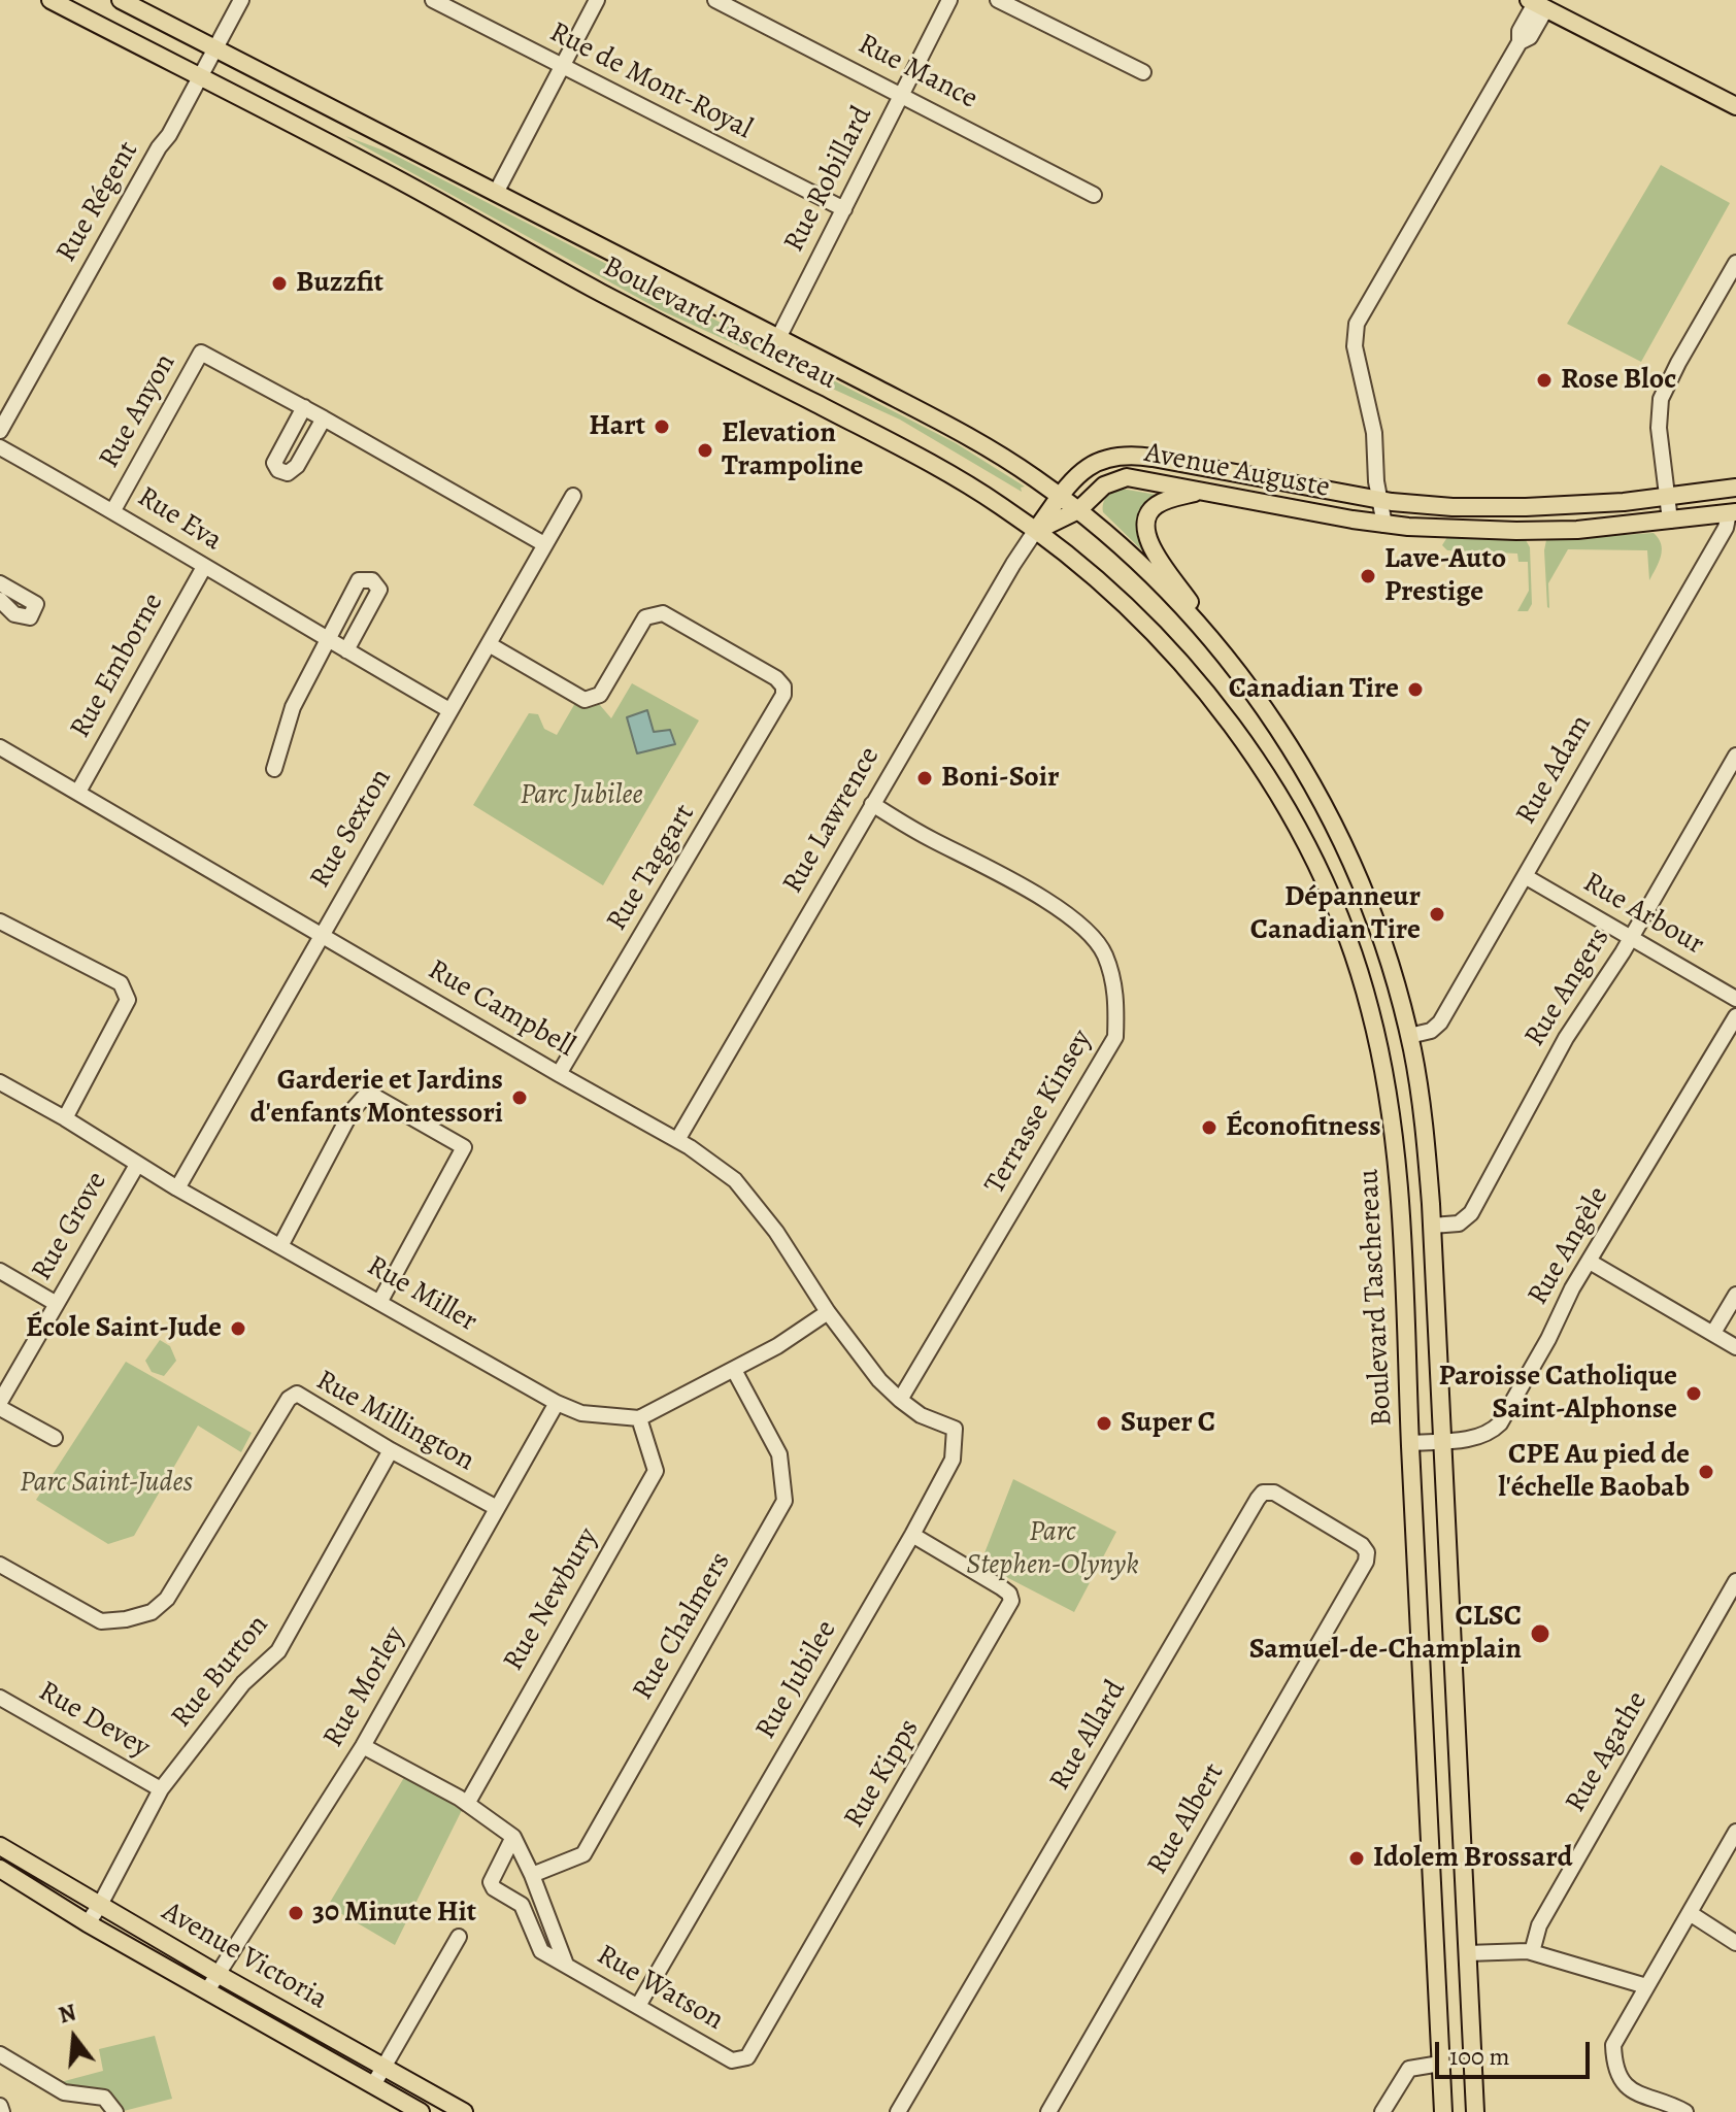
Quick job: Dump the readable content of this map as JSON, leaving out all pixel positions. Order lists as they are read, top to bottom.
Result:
{
  "streets": {
    "main road": ["Boulevard Taschereau", "Avenue Auguste", "Avenue Victoria"],
    "street": [
      "Rue Mance",
      "Rue de Mont-Royal",
      "Rue Robillard",
      "Rue Régent",
      "Rue Anyon",
      "Rue Eva",
      "Rue Emborne",
      "Rue Adam",
      "Rue Lawrence",
      "Rue Sexton",
      "Rue Taggart",
      "Rue Arbour",
      "Rue Angers",
      "Rue Campbell",
      "Terrasse Kinsey",
      "Rue Grove",
      "Rue Angèle",
      "Rue Miller",
      "Rue Millington",
      "Rue Newbury",
      "Rue Chalmers",
      "Rue Burton",
      "Rue Jubilee",
      "Rue Morley",
      "Rue Devey",
      "Rue Allard",
      "Rue Agathe",
      "Rue Kipps",
      "Rue Albert",
      "Rue Watson"
    ]
  },
  "crossings": [
    ["Rue Mance", "Rue Robillard"],
    ["Rue de Mont-Royal", "Rue Robillard"],
    ["Rue Robillard", "Boulevard Taschereau"],
    ["Rue Régent", "Boulevard Taschereau"],
    ["Boulevard Taschereau", "Avenue Auguste"],
    ["Boulevard Taschereau", "Rue Adam"],
    ["Boulevard Taschereau", "Rue Lawrence"],
    ["Boulevard Taschereau", "Rue Angers"],
    ["Boulevard Taschereau", "Rue Angèle"],
    ["Rue Anyon", "Rue Eva"],
    ["Rue Anyon", "Rue Sexton"],
    ["Avenue Auguste", "Rue Adam"],
    ["Avenue Auguste", "Rue Lawrence"],
    ["Rue Eva", "Rue Emborne"],
    ["Rue Eva", "Rue Sexton"],
    ["Rue Emborne", "Rue Campbell"],
    ["Rue Adam", "Rue Arbour"],
    ["Rue Lawrence", "Rue Campbell"],
    ["Rue Lawrence", "Terrasse Kinsey"],
    ["Rue Sexton", "Rue Taggart"],
    ["Rue Sexton", "Rue Campbell"],
    ["Rue Sexton", "Rue Miller"],
    ["Rue Taggart", "Rue Campbell"],
    ["Rue Arbour", "Rue Angers"],
    ["Rue Campbell", "Terrasse Kinsey"],
    ["Rue Campbell", "Rue Jubilee"],
    ["Terrasse Kinsey", "Rue Jubilee"],
    ["Rue Grove", "Rue Miller"],
    ["Rue Miller", "Rue Newbury"],
    ["Rue Miller", "Rue Morley"],
    ["Rue Millington", "Rue Burton"],
    ["Rue Millington", "Rue Morley"],
    ["Rue Newbury", "Rue Watson"],
    ["Rue Chalmers", "Rue Watson"],
    ["Rue Burton", "Rue Devey"],
    ["Rue Burton", "Avenue Victoria"],
    ["Rue Jubilee", "Rue Kipps"],
    ["Rue Jubilee", "Rue Watson"],
    ["Rue Morley", "Avenue Victoria"],
    ["Rue Morley", "Rue Watson"],
    ["Rue Allard", "Rue Albert"],
    ["Rue Kipps", "Rue Watson"]
  ],
  "parks": ["Parc Jubilee", "Parc Saint-Judes", "Parc Stephen-Olynyk"],
  "places": [
    "Buzzfit",
    "Rose Bloc",
    "Hart",
    "Elevation Trampoline",
    "Lave-Auto Prestige",
    "Canadian Tire",
    "Boni-Soir",
    "Dépanneur Canadian Tire",
    "Garderie et Jardins d'enfants Montessori",
    "Éconofitness",
    "École Saint-Jude",
    "Paroisse Catholique Saint-Alphonse",
    "Super C",
    "CPE Au pied de l'échelle Baobab",
    "CLSC Samuel-de-Champlain",
    "Idolem Brossard",
    "30 Minute Hit"
  ],
  "scale_bar": "100 m",
  "north": "top"
}
